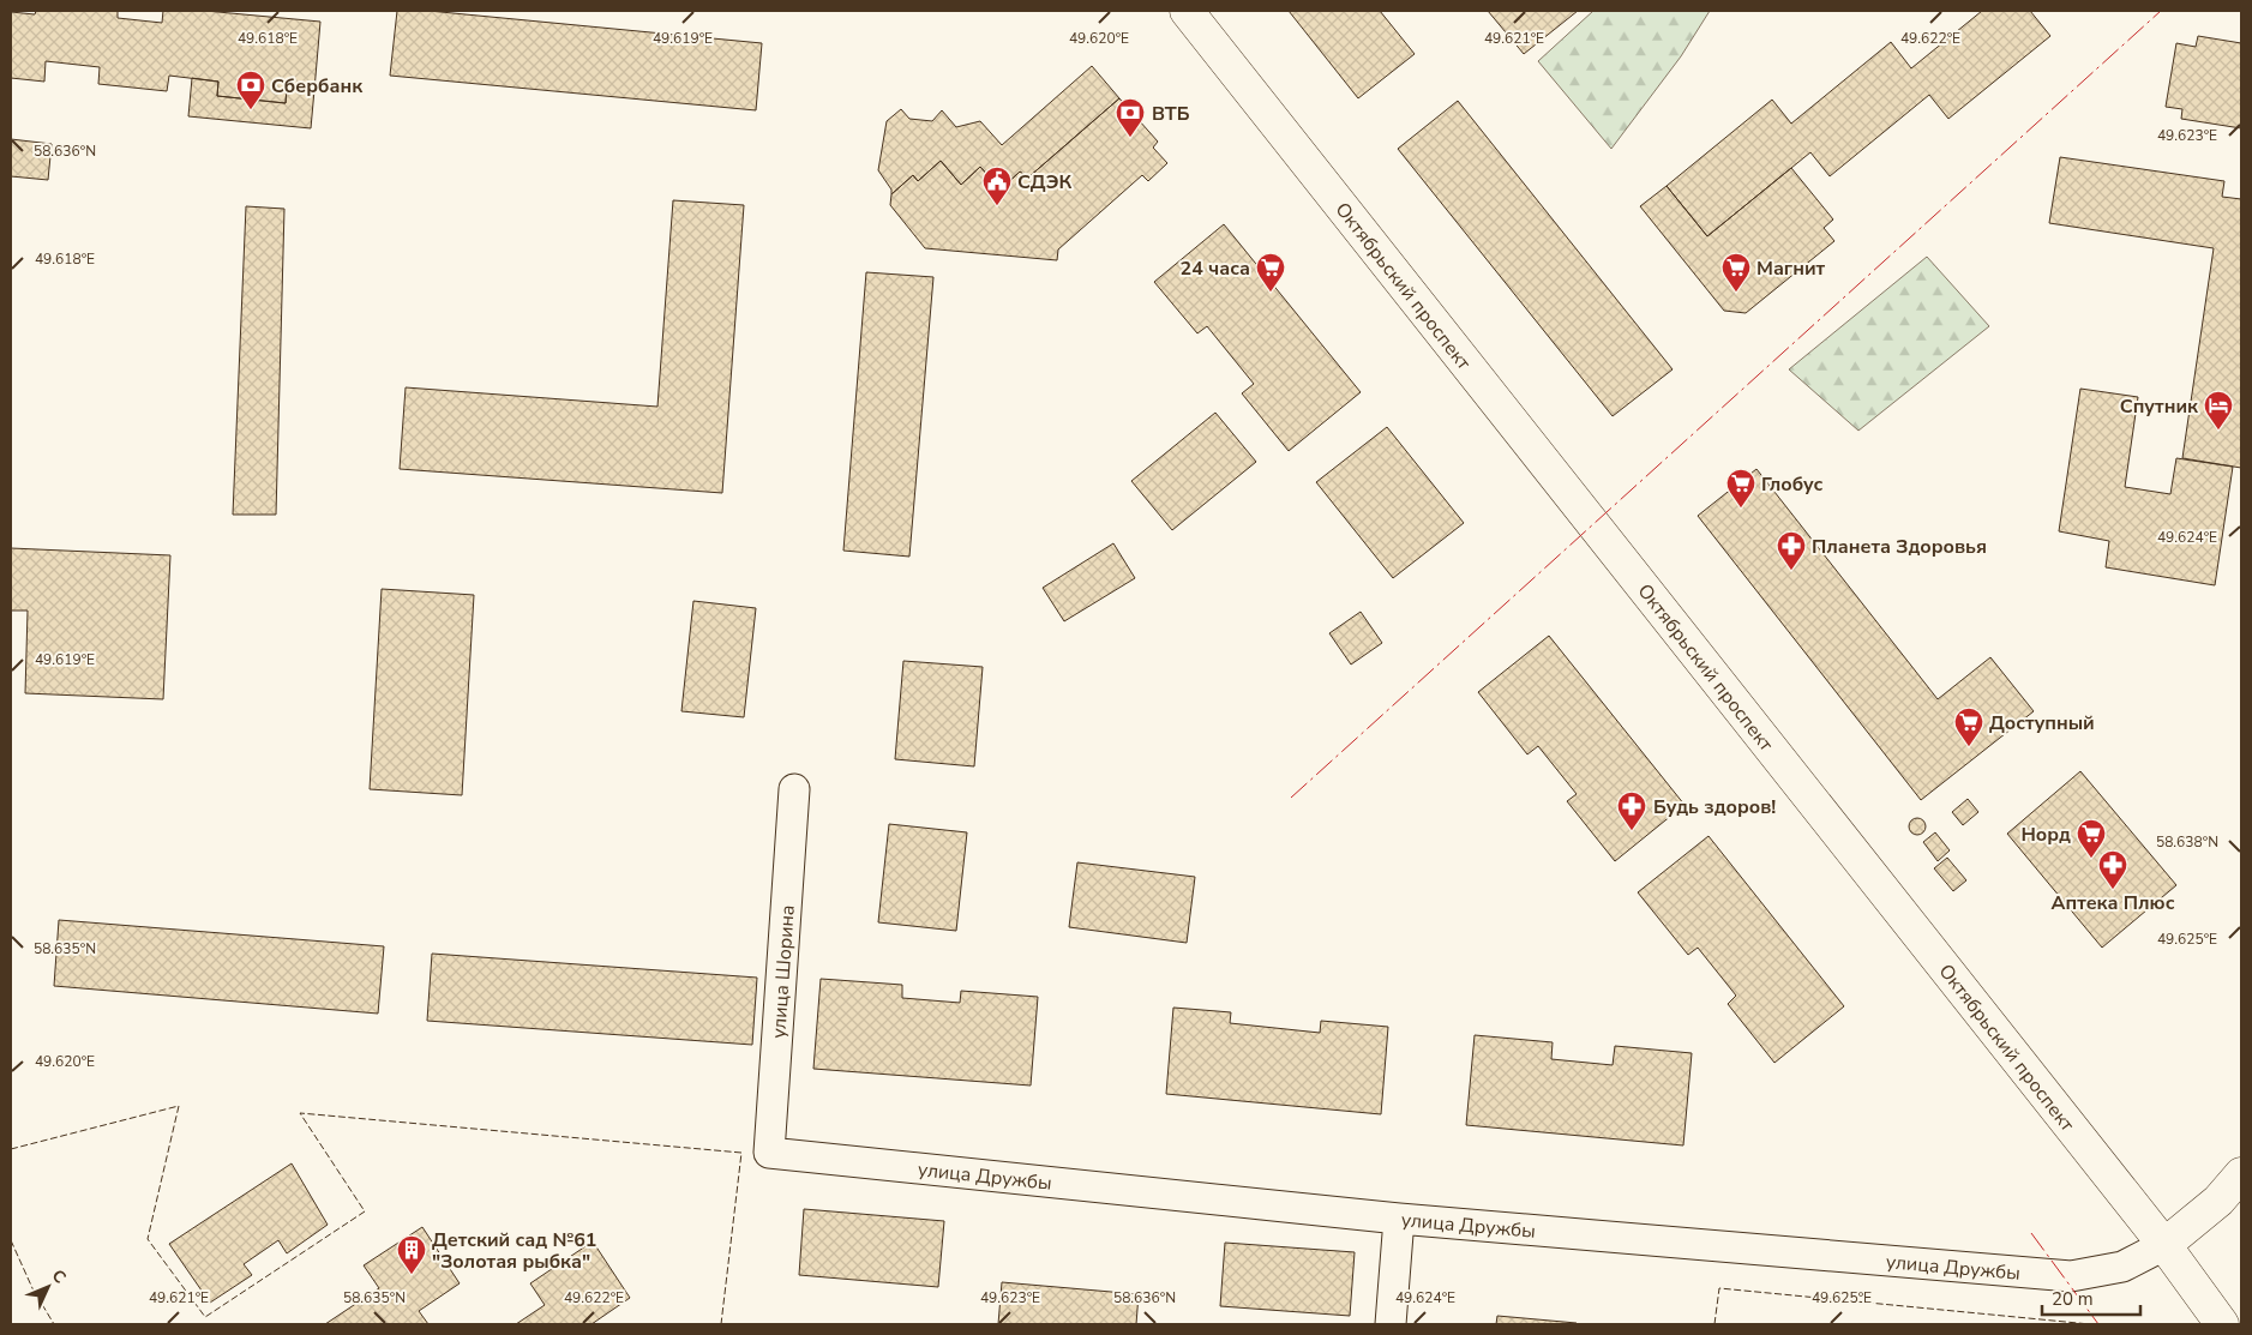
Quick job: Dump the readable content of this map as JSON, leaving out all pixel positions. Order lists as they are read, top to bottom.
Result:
{
  "streets": {
    "main road": ["Октябрьский проспект"],
    "street": ["улица Шорина", "улица Дружбы"]
  },
  "crossings": [
    ["Октябрьский проспект", "улица Дружбы"],
    ["улица Шорина", "улица Дружбы"]
  ],
  "places": {
    "bank": ["Сбербанк", "ВТБ"],
    "public building": ["СДЭК"],
    "supermarket": [
      "24 часа",
      "Магнит",
      "Глобус",
      "Доступный",
      "Норд"
    ],
    "hotel": ["Спутник"],
    "pharmacy": ["Планета Здоровья", "Будь здоров!", "Аптека Плюс"],
    "building": ["Детский сад №61 \"Золотая рыбка\""]
  },
  "scale_bar": "20 m",
  "north": "top right",
  "coordinates": [
    "49.618°E",
    "49.619°E",
    "49.620°E",
    "49.621°E",
    "49.622°E",
    "49.623°E",
    "58.636°N",
    "49.624°E",
    "58.638°N",
    "49.625°E",
    "58.635°N"
  ]
}
